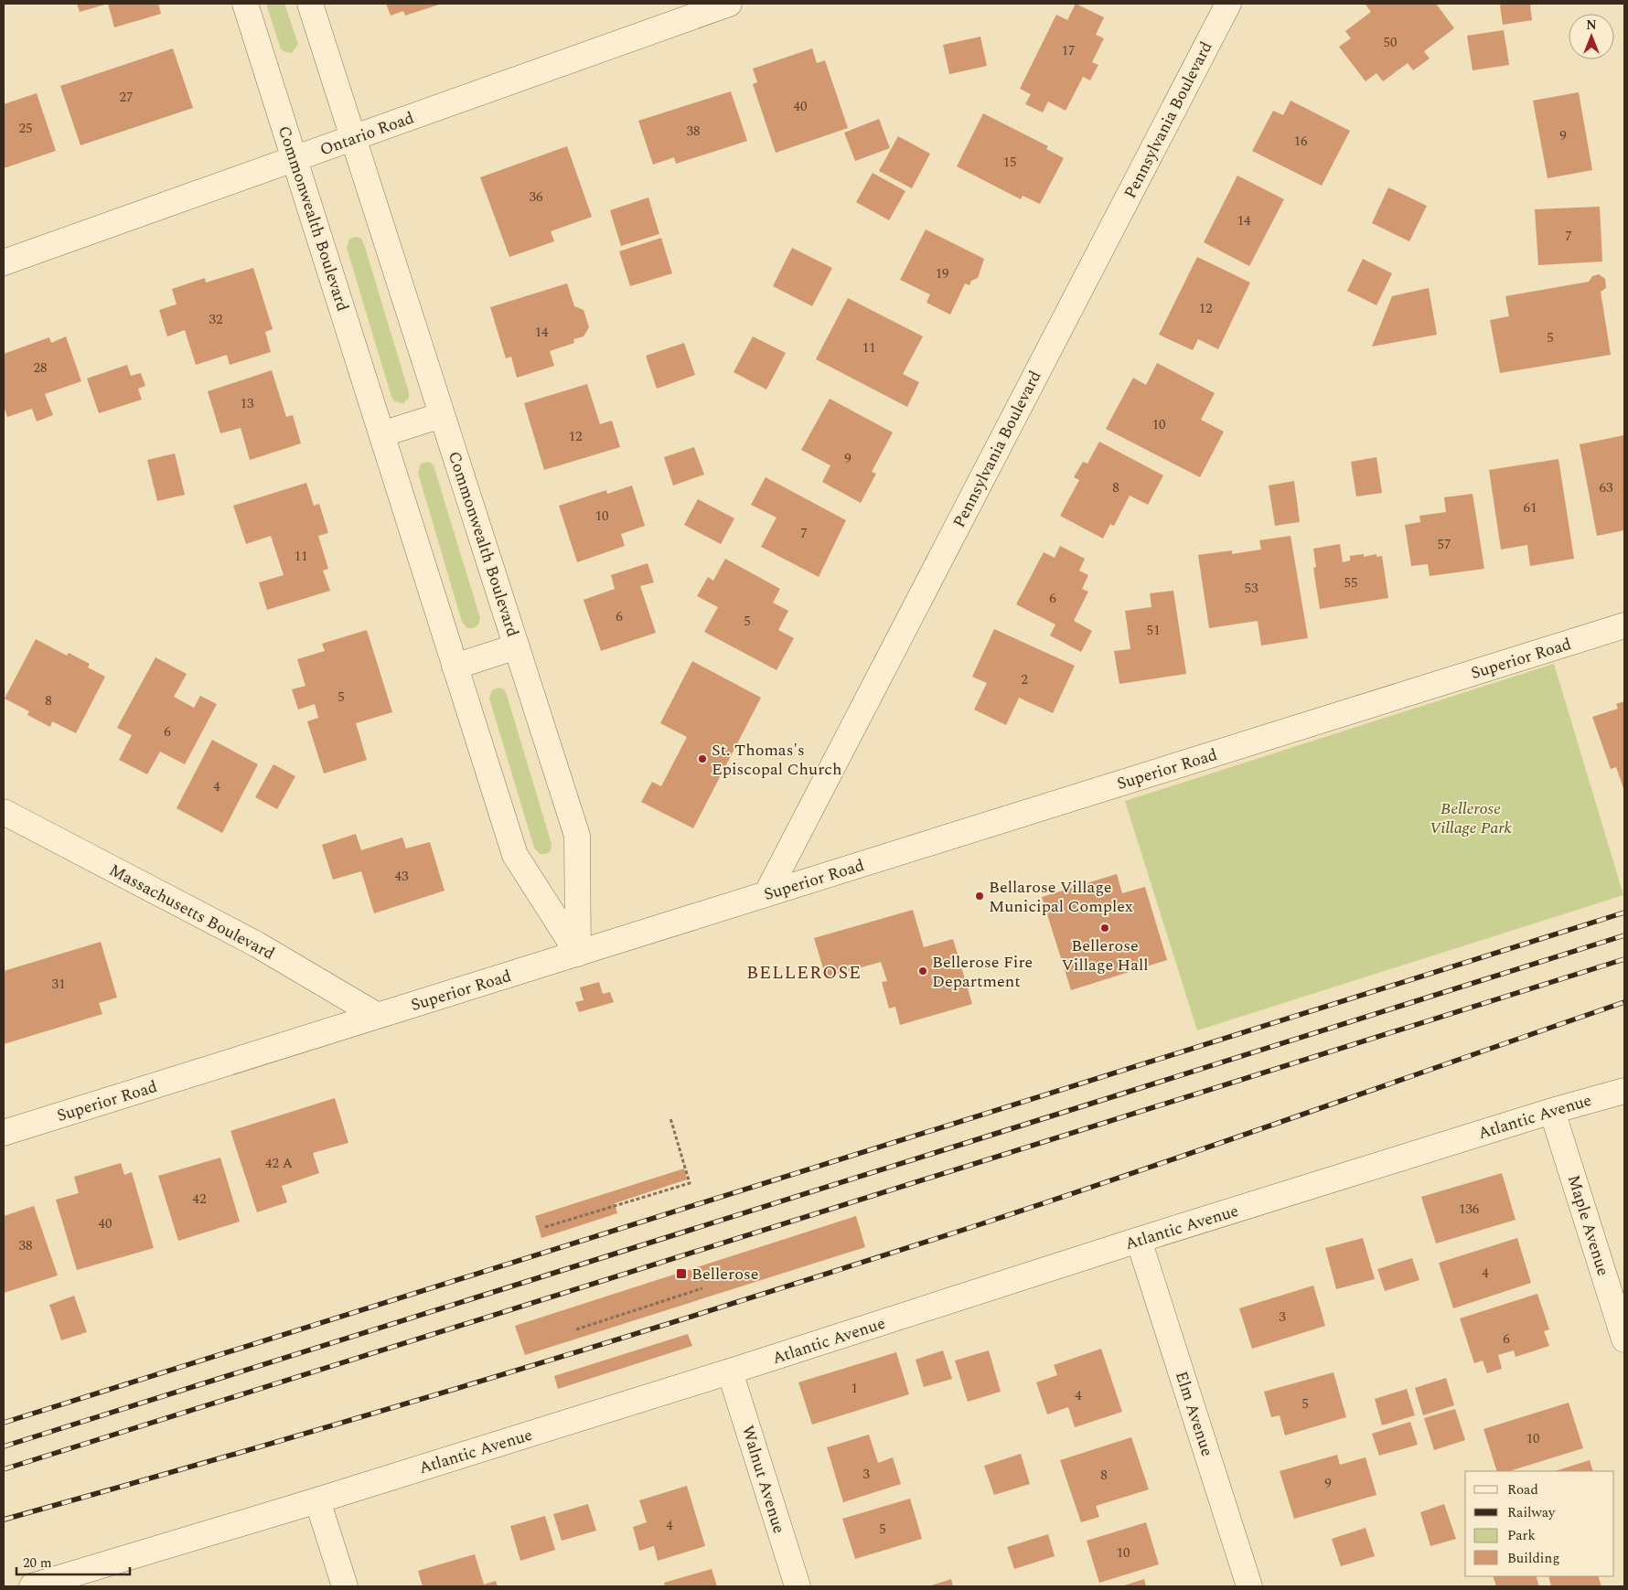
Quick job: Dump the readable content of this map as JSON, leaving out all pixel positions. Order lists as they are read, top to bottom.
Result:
{
  "streets": {
    "street": [
      "Pennsylvania Boulevard",
      "Ontario Road",
      "Commonwealth Boulevard",
      "Superior Road",
      "Massachusetts Boulevard",
      "Atlantic Avenue",
      "Maple Avenue",
      "Elm Avenue",
      "Walnut Avenue"
    ]
  },
  "crossings": [
    ["Pennsylvania Boulevard", "Superior Road"],
    ["Ontario Road", "Commonwealth Boulevard"],
    ["Commonwealth Boulevard", "Superior Road"],
    ["Superior Road", "Massachusetts Boulevard"],
    ["Atlantic Avenue", "Maple Avenue"],
    ["Atlantic Avenue", "Elm Avenue"],
    ["Atlantic Avenue", "Walnut Avenue"]
  ],
  "districts": ["BELLEROSE"],
  "parks": ["Bellerose Village Park"],
  "places": {
    "other": [
      "St. Thomas's Episcopal Church",
      "Bellarose Village Municipal Complex",
      "Bellerose Village Hall",
      "Bellerose Fire Department"
    ],
    "transit": ["Bellerose"]
  },
  "house_numbers": [
    "50",
    "17",
    "27",
    "40",
    "25",
    "38",
    "9",
    "16",
    "15",
    "36",
    "14",
    "7",
    "19",
    "12",
    "32",
    "14",
    "5",
    "11",
    "28",
    "13",
    "10",
    "12",
    "9",
    "8",
    "63",
    "61",
    "10",
    "7",
    "57",
    "11",
    "55",
    "53",
    "6",
    "6",
    "5",
    "51",
    "2",
    "5",
    "8",
    "6",
    "4",
    "43",
    "31",
    "42 A",
    "42",
    "136",
    "40",
    "38",
    "4",
    "3",
    "6",
    "1",
    "4",
    "5",
    "10",
    "3",
    "8",
    "9",
    "4",
    "5",
    "10"
  ],
  "legend": [
    "Road",
    "Railway",
    "Park",
    "Building"
  ],
  "scale_bar": "20 m",
  "north": "top"
}
